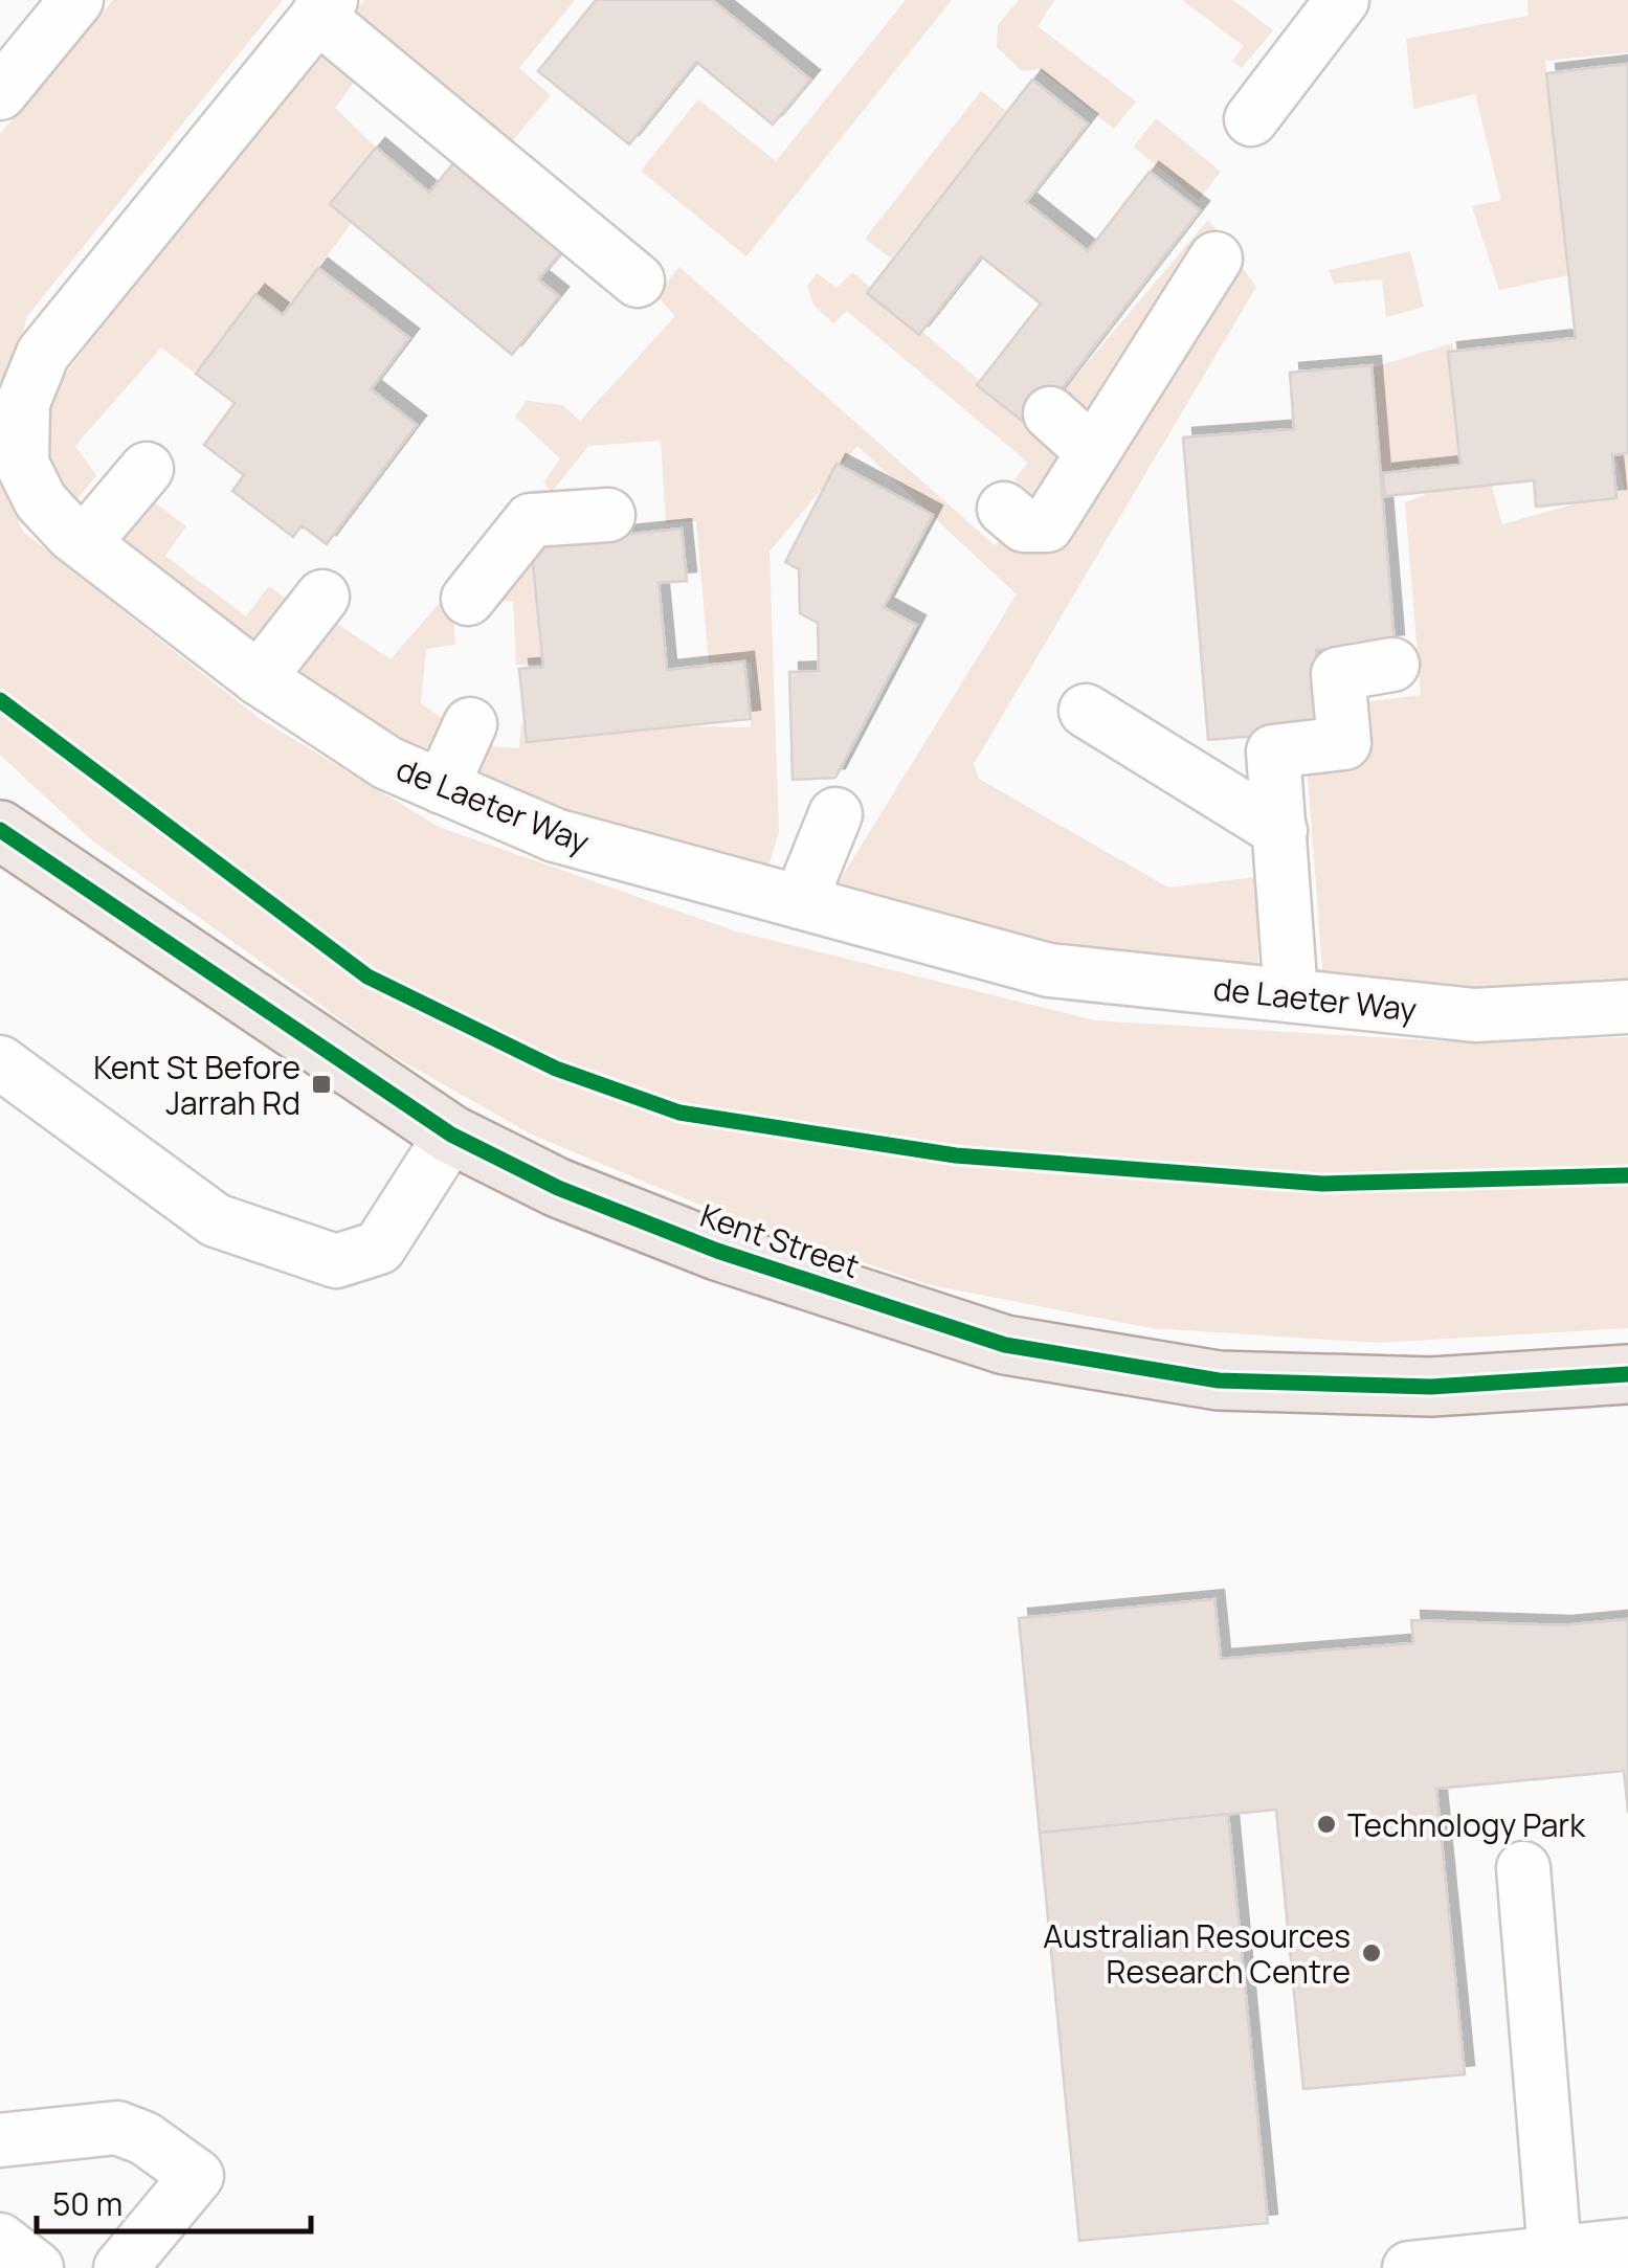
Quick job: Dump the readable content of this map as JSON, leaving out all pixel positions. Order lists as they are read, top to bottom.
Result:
{
  "streets": {
    "main road": ["Kent Street"],
    "street": ["de Laeter Way"]
  },
  "places": {
    "transit": ["Kent St Before Jarrah Rd"],
    "other": ["Technology Park", "Australian Resources Research Centre"]
  },
  "scale_bar": "50 m"
}
